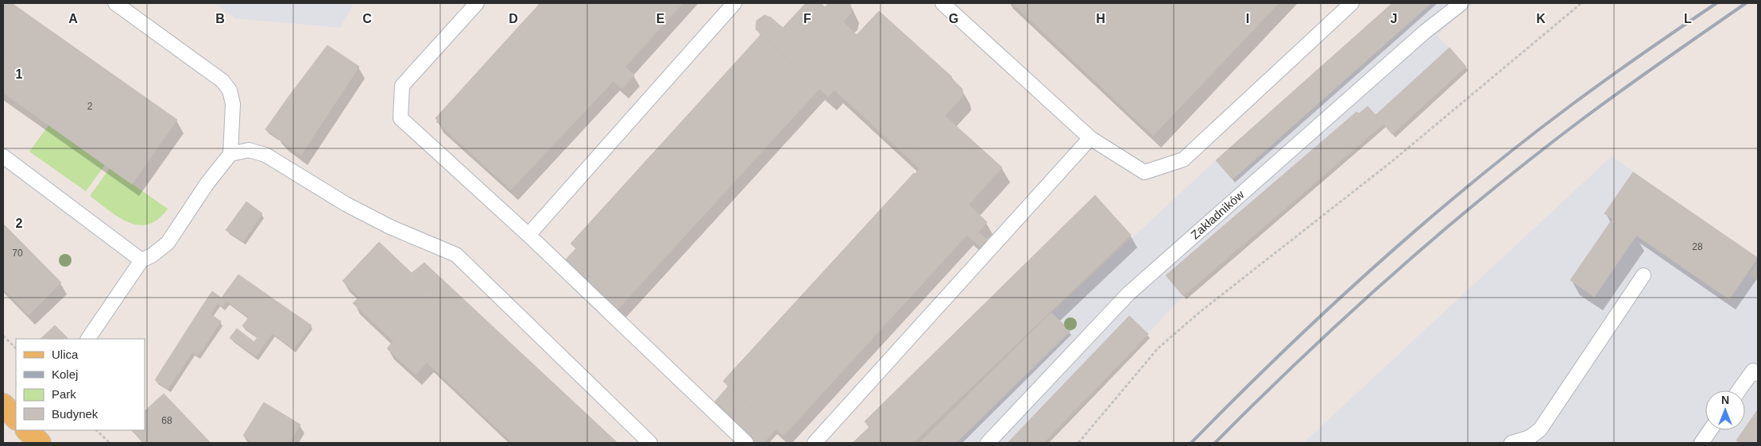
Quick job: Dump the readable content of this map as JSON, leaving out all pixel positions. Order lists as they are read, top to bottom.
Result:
{
  "streets": {
    "lane": ["Zakładników"]
  },
  "house_numbers": [
    "2",
    "28",
    "70",
    "68"
  ],
  "legend": [
    "Ulica",
    "Kolej",
    "Park",
    "Budynek"
  ],
  "north": "top",
  "grid": {
    "columns": [
      "A",
      "B",
      "C",
      "D",
      "E",
      "F",
      "G",
      "H",
      "I",
      "J",
      "K",
      "L"
    ],
    "rows": ["1", "2"]
  }
}
